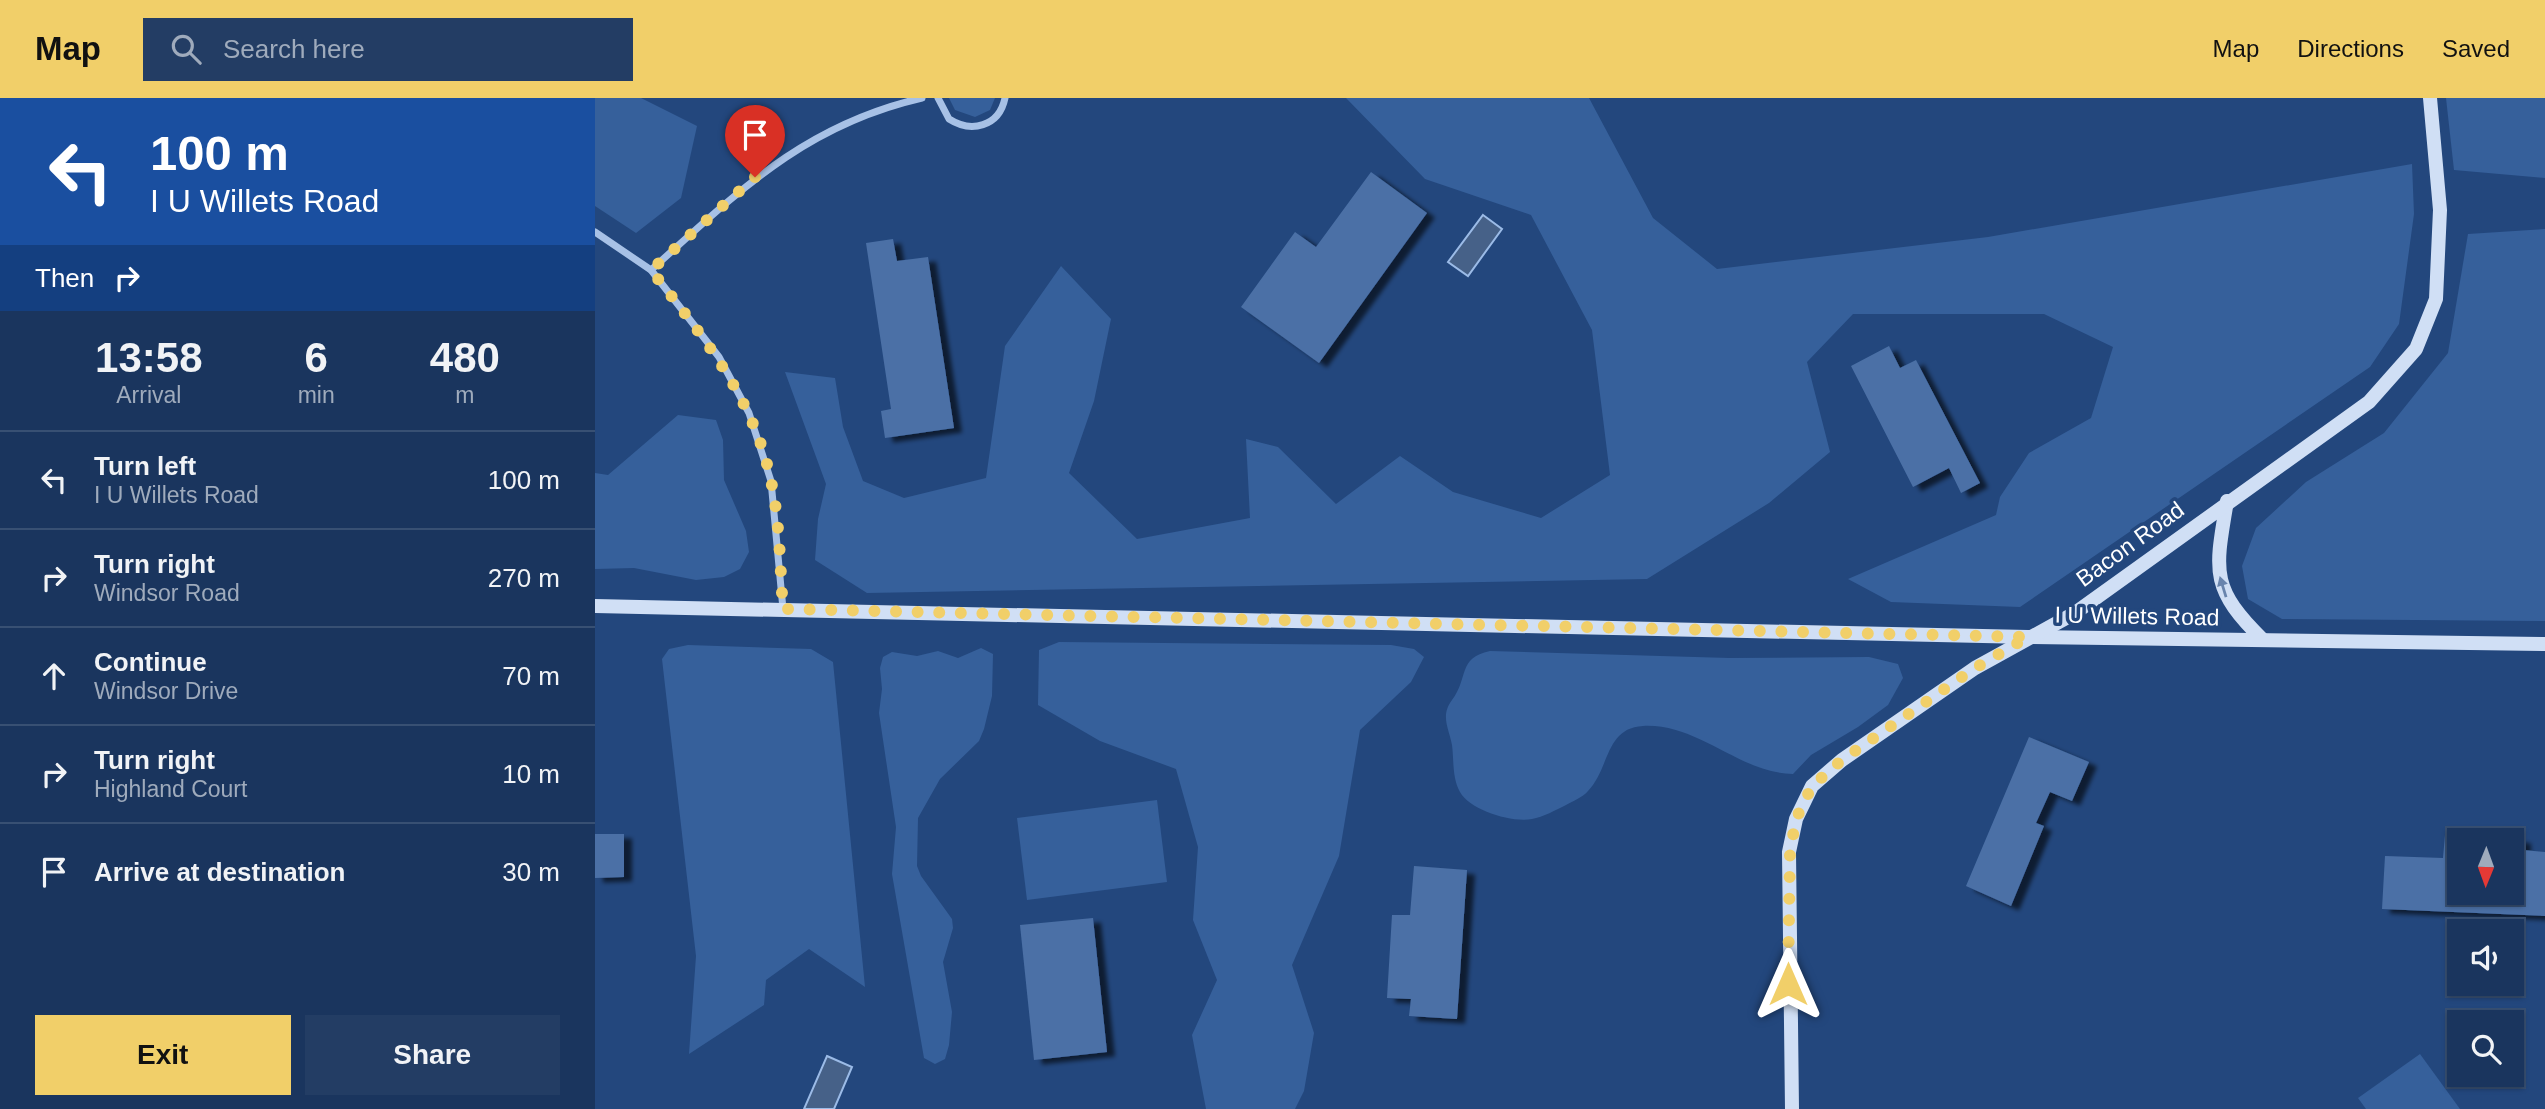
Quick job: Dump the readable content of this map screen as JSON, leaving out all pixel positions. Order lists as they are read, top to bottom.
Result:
{
  "streets": {
    "street": ["Bacon Road", "I U Willets Road"]
  },
  "crossings": [
    ["Bacon Road", "I U Willets Road"]
  ],
  "north": "bottom",
  "page": {
    "header": "Map",
    "search": "Search here",
    "nav": ["Map", "Directions", "Saved"],
    "turn": ["100 m", "I U Willets Road"],
    "then": "Then",
    "eta": [
      "13:58",
      "Arrival",
      "6",
      "min",
      "480",
      "m"
    ],
    "list": [
      {
        "name": "Turn left",
        "note": "I U Willets Road",
        "value": "100 m"
      },
      {
        "name": "Turn right",
        "note": "Windsor Road",
        "value": "270 m"
      },
      {
        "name": "Continue",
        "note": "Windsor Drive",
        "value": "70 m"
      },
      {
        "name": "Turn right",
        "note": "Highland Court",
        "value": "10 m"
      },
      {
        "name": "Arrive at destination",
        "value": "30 m"
      }
    ],
    "buttons": ["Exit", "Share"]
  }
}
